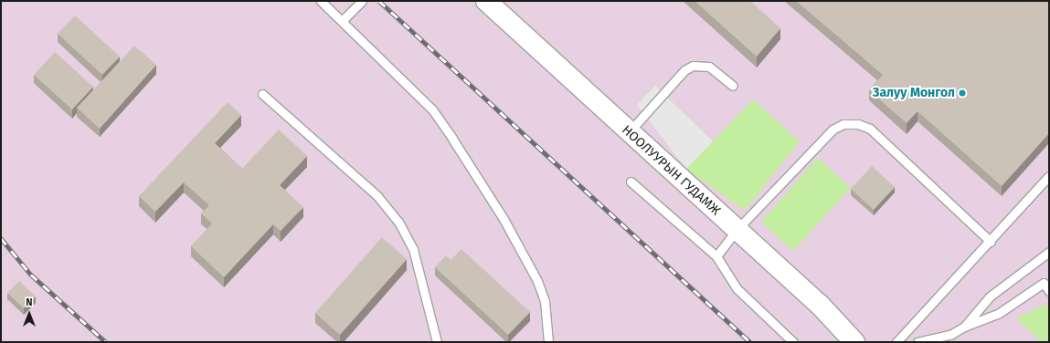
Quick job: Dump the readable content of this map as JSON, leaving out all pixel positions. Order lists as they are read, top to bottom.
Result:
{
  "streets": {
    "street": ["НООЛУУРЫН ГУДАМЖ"]
  },
  "places": ["Залуу Монгол"],
  "north": "top"
}
